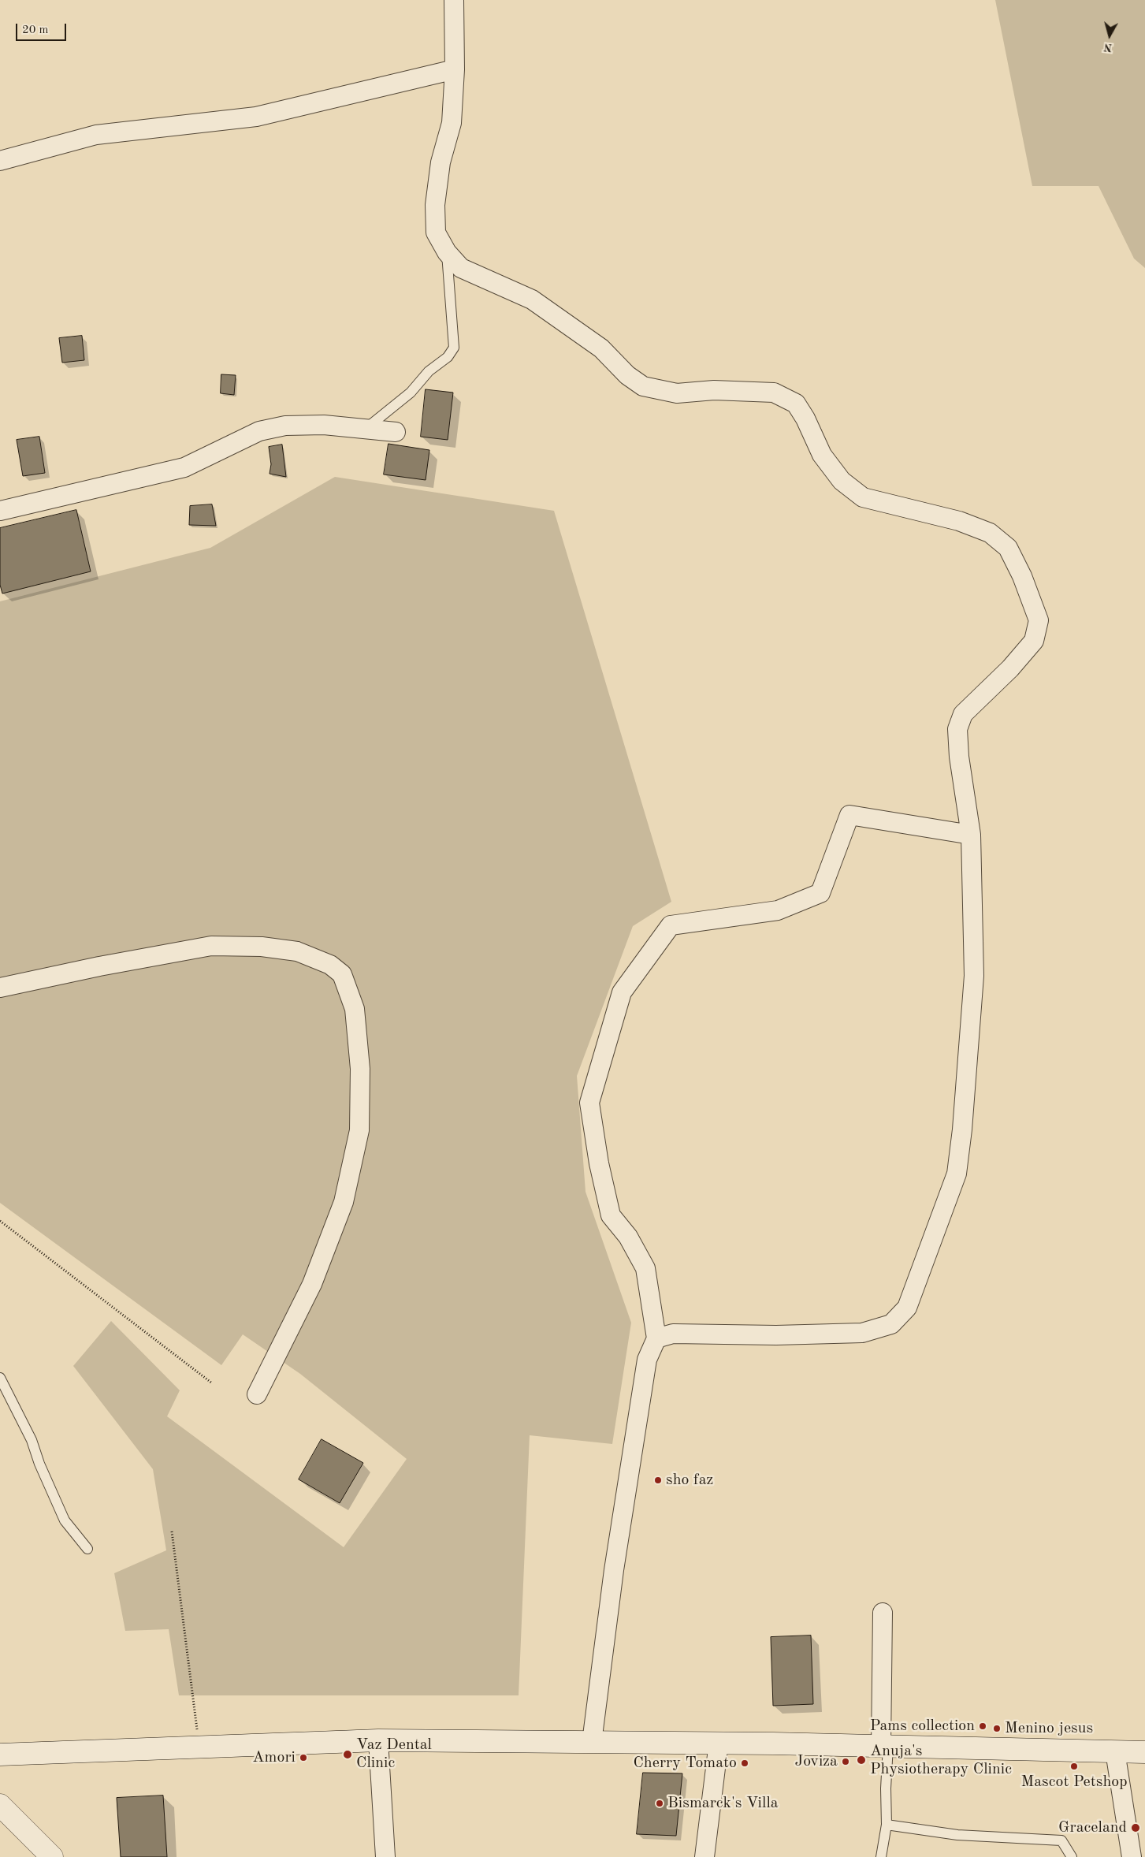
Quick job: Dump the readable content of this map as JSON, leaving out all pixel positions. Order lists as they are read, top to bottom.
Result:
{
  "places": [
    "sho faz",
    "Pams collection",
    "Menino jesus",
    "Vaz Dental Clinic",
    "Amori",
    "Anuja's Physiotherapy Clinic",
    "Joviza",
    "Cherry Tomato",
    "Mascot Petshop",
    "Bismarck's Villa",
    "Graceland"
  ],
  "scale_bar": "20 m",
  "north": "bottom"
}
